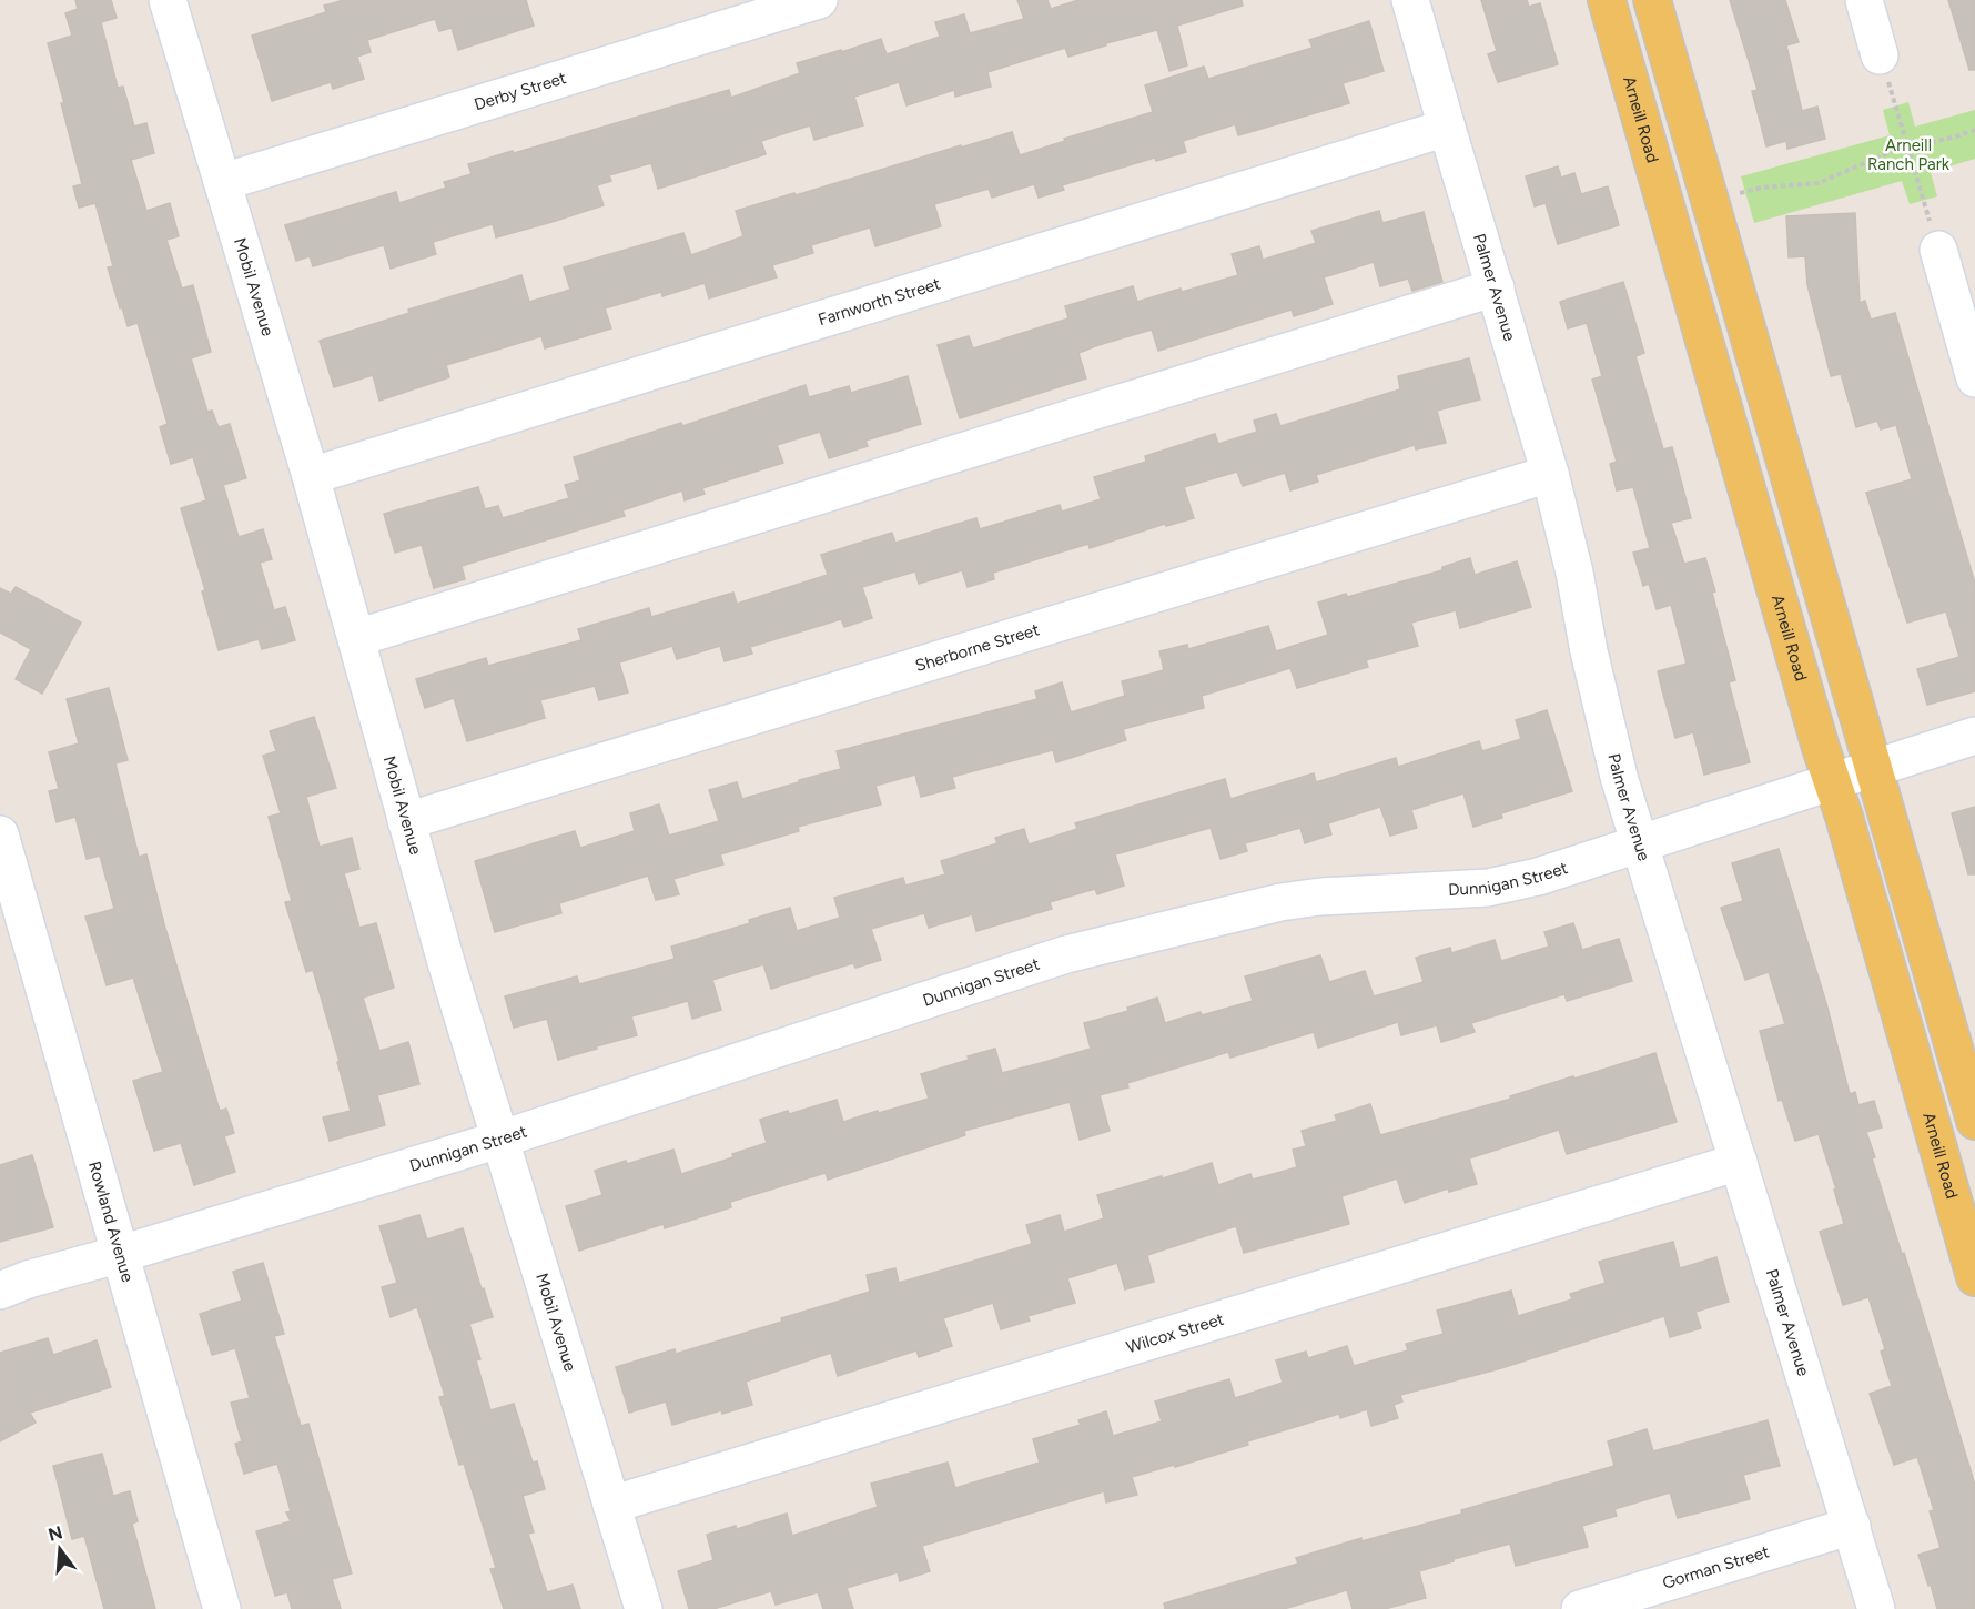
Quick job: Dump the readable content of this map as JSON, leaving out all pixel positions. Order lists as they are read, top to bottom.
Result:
{
  "streets": {
    "main road": ["Arneill Road"],
    "street": [
      "Derby Street",
      "Palmer Avenue",
      "Mobil Avenue",
      "Farnworth Street",
      "Sherborne Street",
      "Dunnigan Street",
      "Rowland Avenue",
      "Wilcox Street",
      "Gorman Street"
    ]
  },
  "crossings": [
    ["Derby Street", "Mobil Avenue"],
    ["Arneill Road", "Dunnigan Street"],
    ["Palmer Avenue", "Farnworth Street"],
    ["Palmer Avenue", "Sherborne Street"],
    ["Palmer Avenue", "Dunnigan Street"],
    ["Palmer Avenue", "Wilcox Street"],
    ["Palmer Avenue", "Gorman Street"],
    ["Mobil Avenue", "Farnworth Street"],
    ["Mobil Avenue", "Sherborne Street"],
    ["Mobil Avenue", "Dunnigan Street"],
    ["Mobil Avenue", "Wilcox Street"],
    ["Dunnigan Street", "Rowland Avenue"]
  ],
  "parks": ["Arneill Ranch Park"],
  "north": "top"
}
